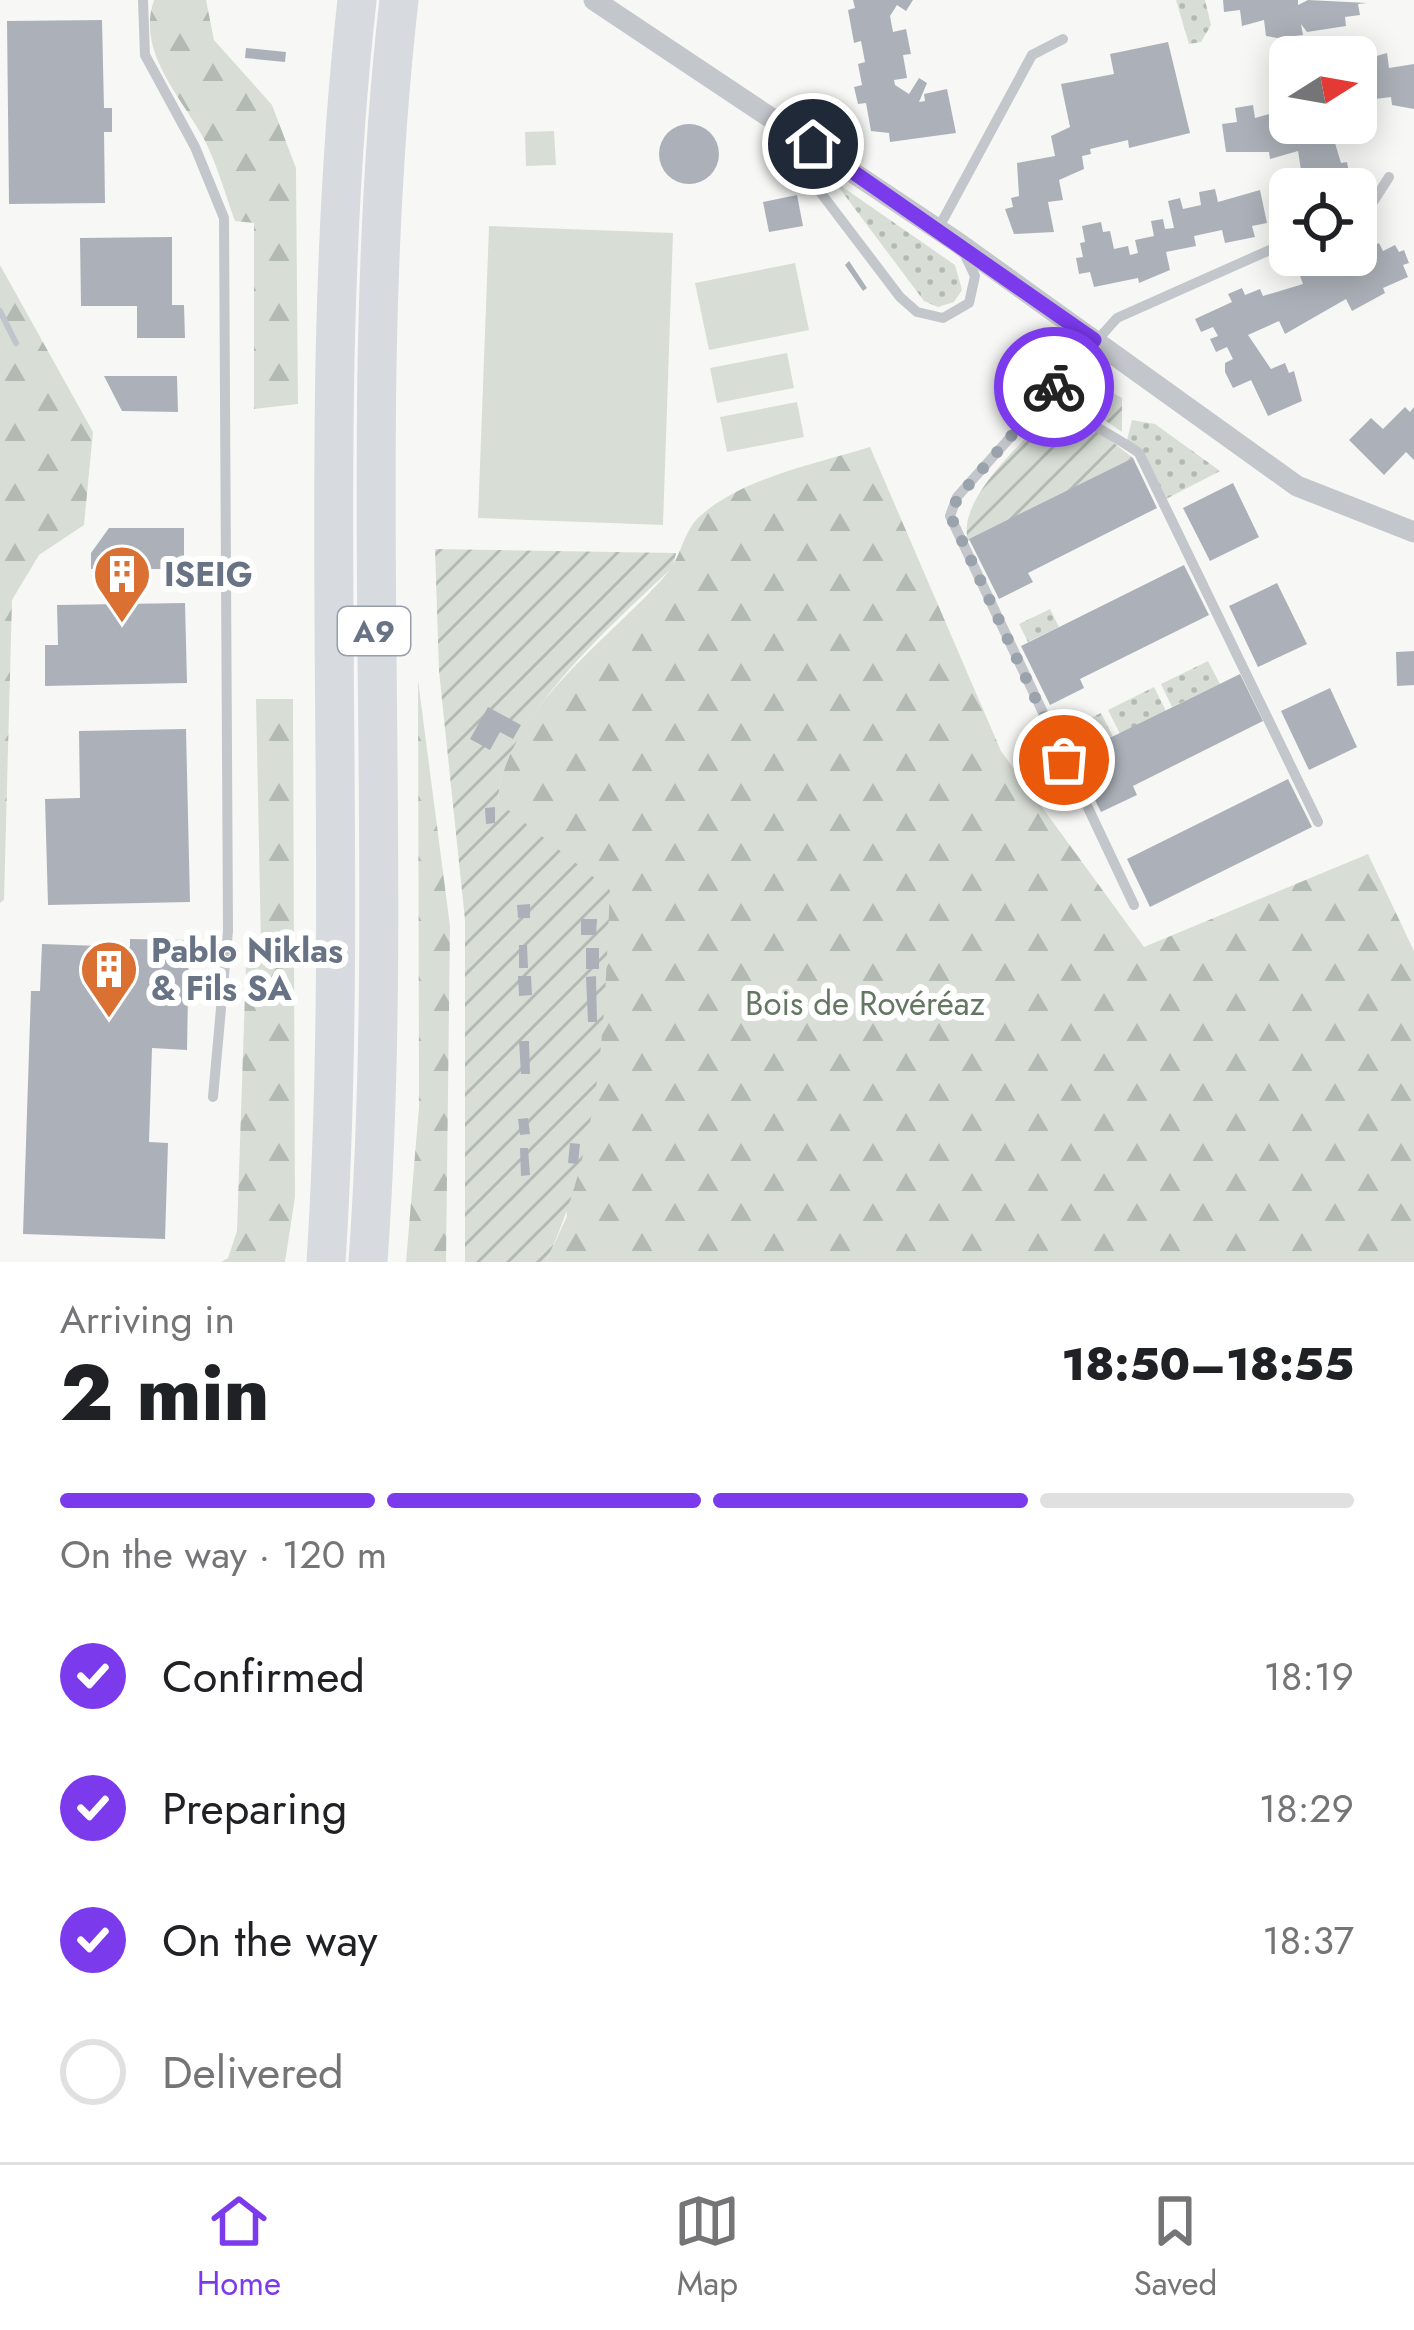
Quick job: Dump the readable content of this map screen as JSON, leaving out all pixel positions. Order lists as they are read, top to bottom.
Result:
{
  "streets": {
    "highway": ["A9"]
  },
  "parks": ["Bois de Rovéréaz"],
  "places": {
    "building": ["ISEIG", "Pablo Niklas & Fils SA"]
  },
  "north": "right",
  "page": {
    "heading": ["2 min", "Arriving in", "18:50–18:55"],
    "bar": "On the way · 120 m",
    "list": [
      ["Confirmed", "18:19"],
      ["Preparing", "18:29"],
      ["On the way", "18:37"],
      "Delivered"
    ],
    "tabs": ["Home", "Map", "Saved"]
  }
}
